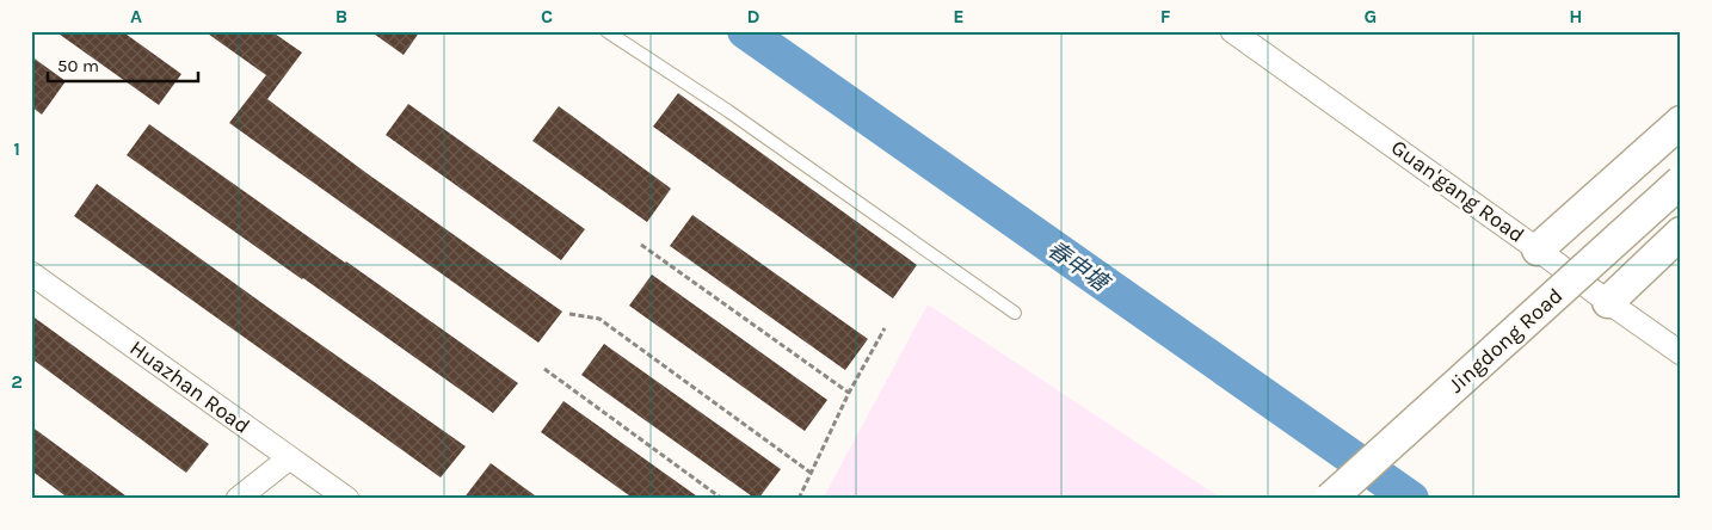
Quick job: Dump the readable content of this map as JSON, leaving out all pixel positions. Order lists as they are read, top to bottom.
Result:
{
  "streets": {
    "street": ["Guan'gang Road", "Jingdong Road", "Huazhan Road"]
  },
  "water": ["春申塘"],
  "scale_bar": "50 m",
  "grid": {
    "columns": [
      "A",
      "B",
      "C",
      "D",
      "E",
      "F",
      "G",
      "H"
    ],
    "rows": ["1", "2"]
  }
}
